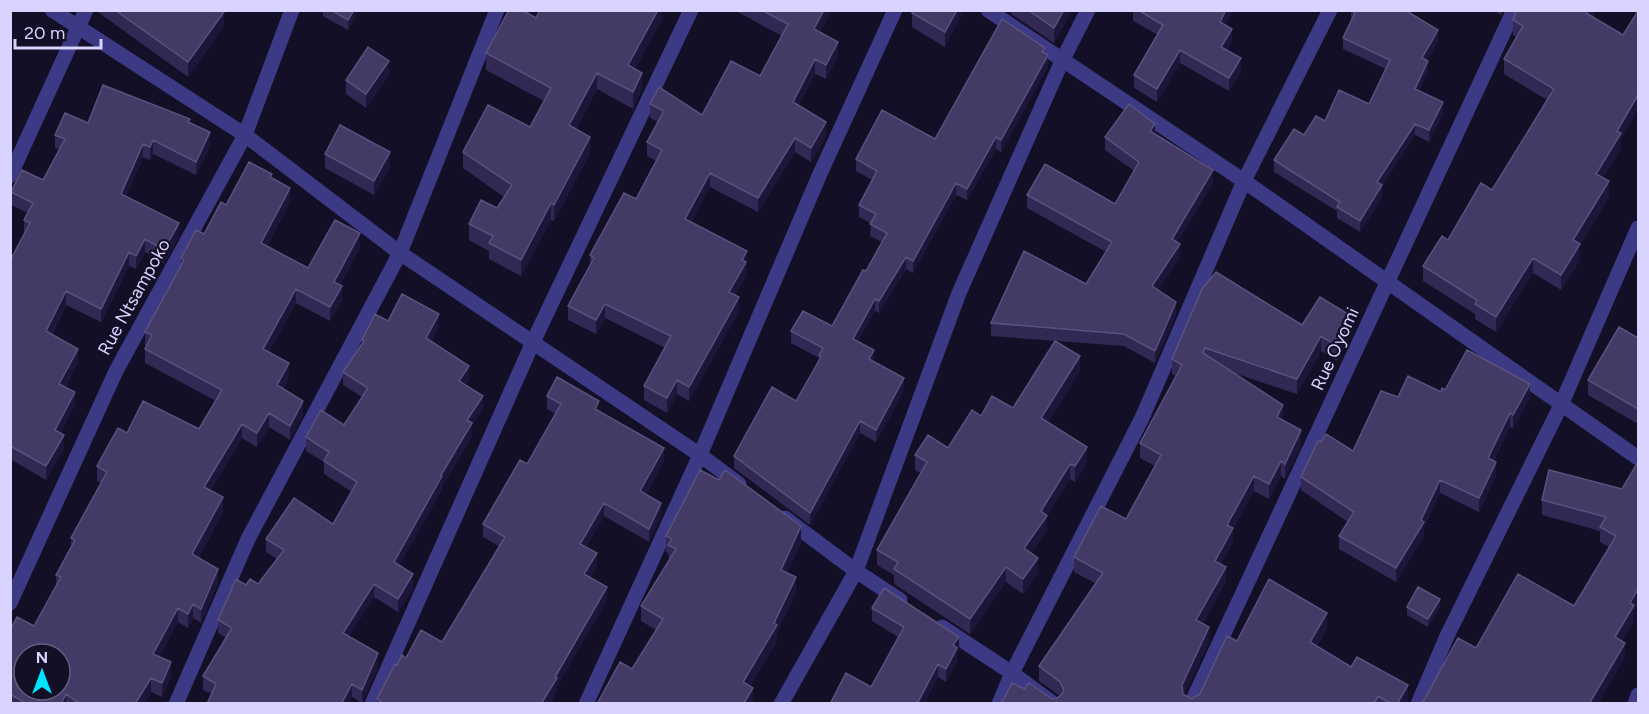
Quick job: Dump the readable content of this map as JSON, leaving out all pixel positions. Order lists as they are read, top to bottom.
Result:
{
  "streets": {
    "street": ["Rue Ntsampoko", "Rue Oyomi"]
  },
  "scale_bar": "20 m",
  "north": "top"
}
